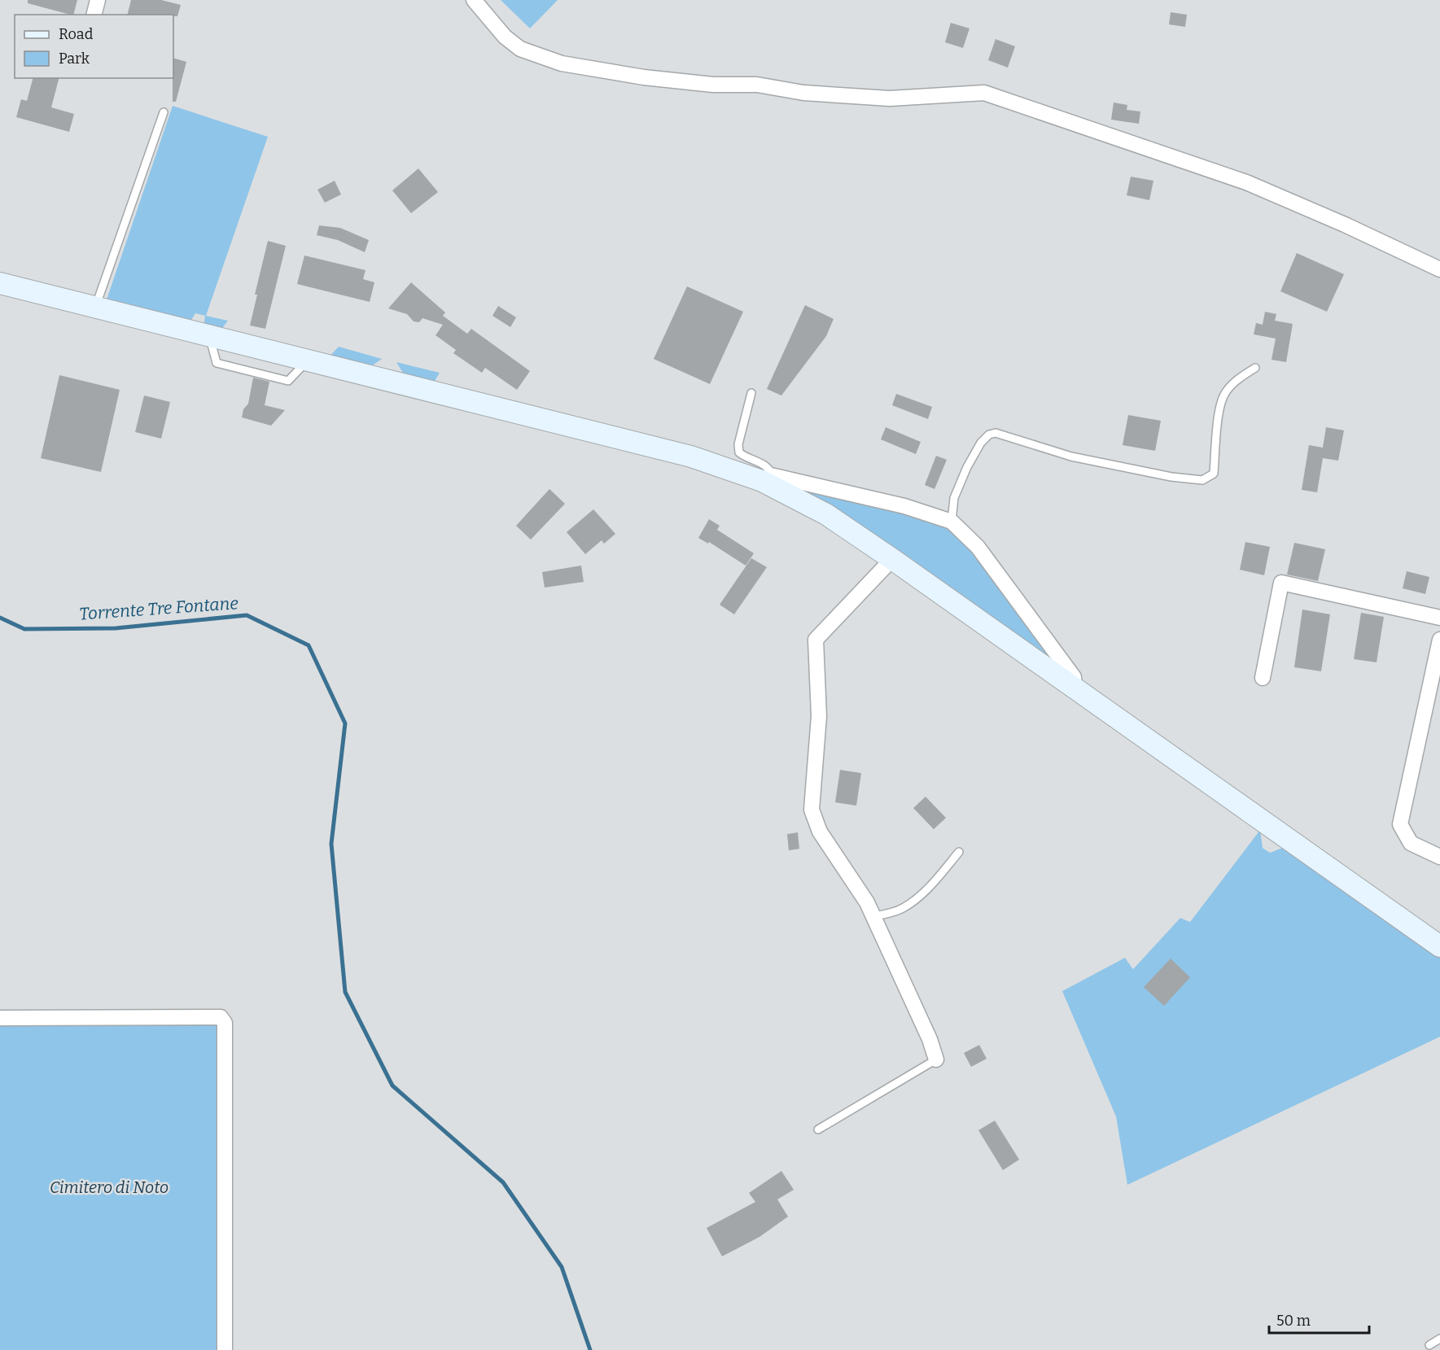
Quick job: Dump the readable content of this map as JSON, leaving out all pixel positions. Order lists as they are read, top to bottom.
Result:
{
  "water": ["Torrente Tre Fontane"],
  "parks": ["Cimitero di Noto"],
  "legend": ["Road", "Park"],
  "scale_bar": "50 m"
}
